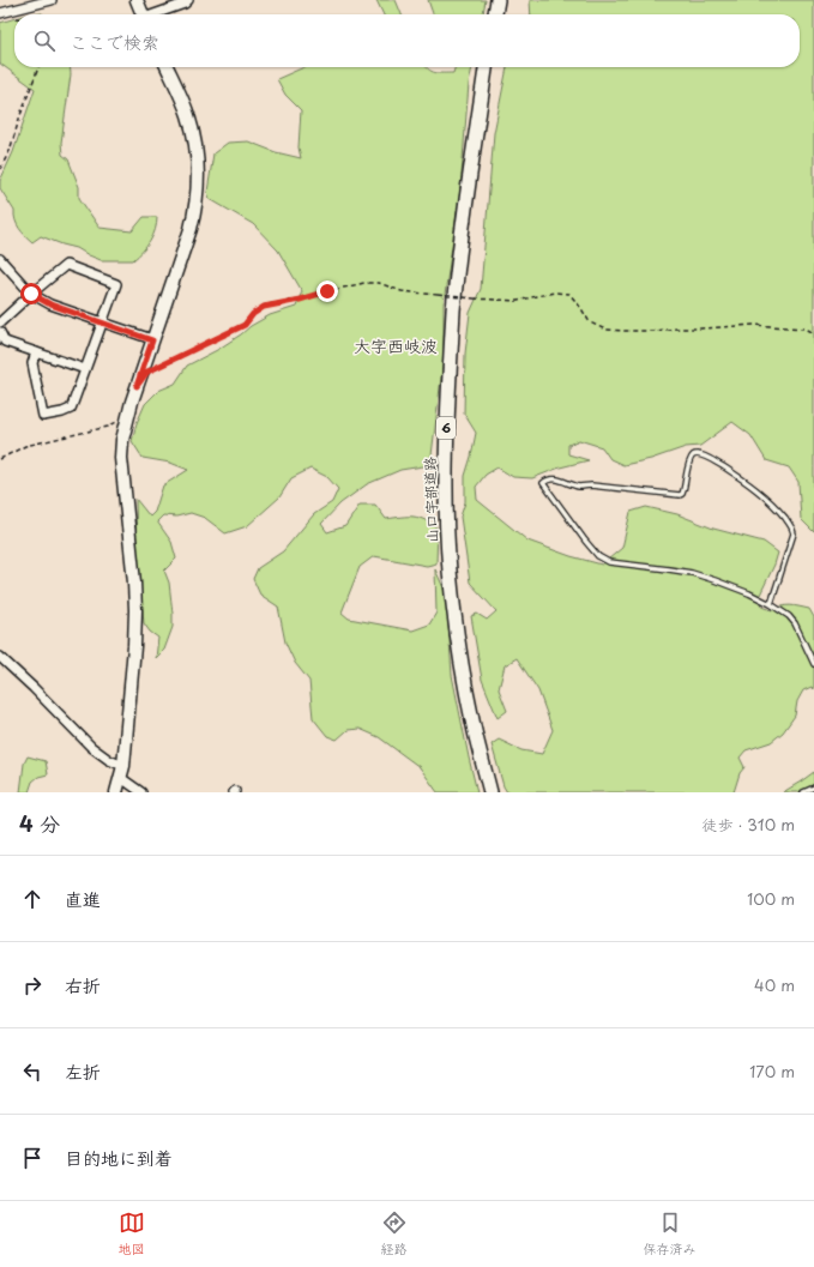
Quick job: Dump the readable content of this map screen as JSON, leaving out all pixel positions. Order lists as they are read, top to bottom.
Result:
{
  "streets": {
    "main road": ["6", "山口宇部道路"]
  },
  "districts": ["大字西岐波"],
  "page": {
    "search": "ここで検索",
    "heading": ["4 分", "徒歩 · 310 m"],
    "list": [
      ["直進", "100 m"],
      ["右折", "40 m"],
      ["左折", "170 m"],
      "目的地に到着"
    ],
    "nav": ["地図", "経路", "保存済み"]
  }
}
